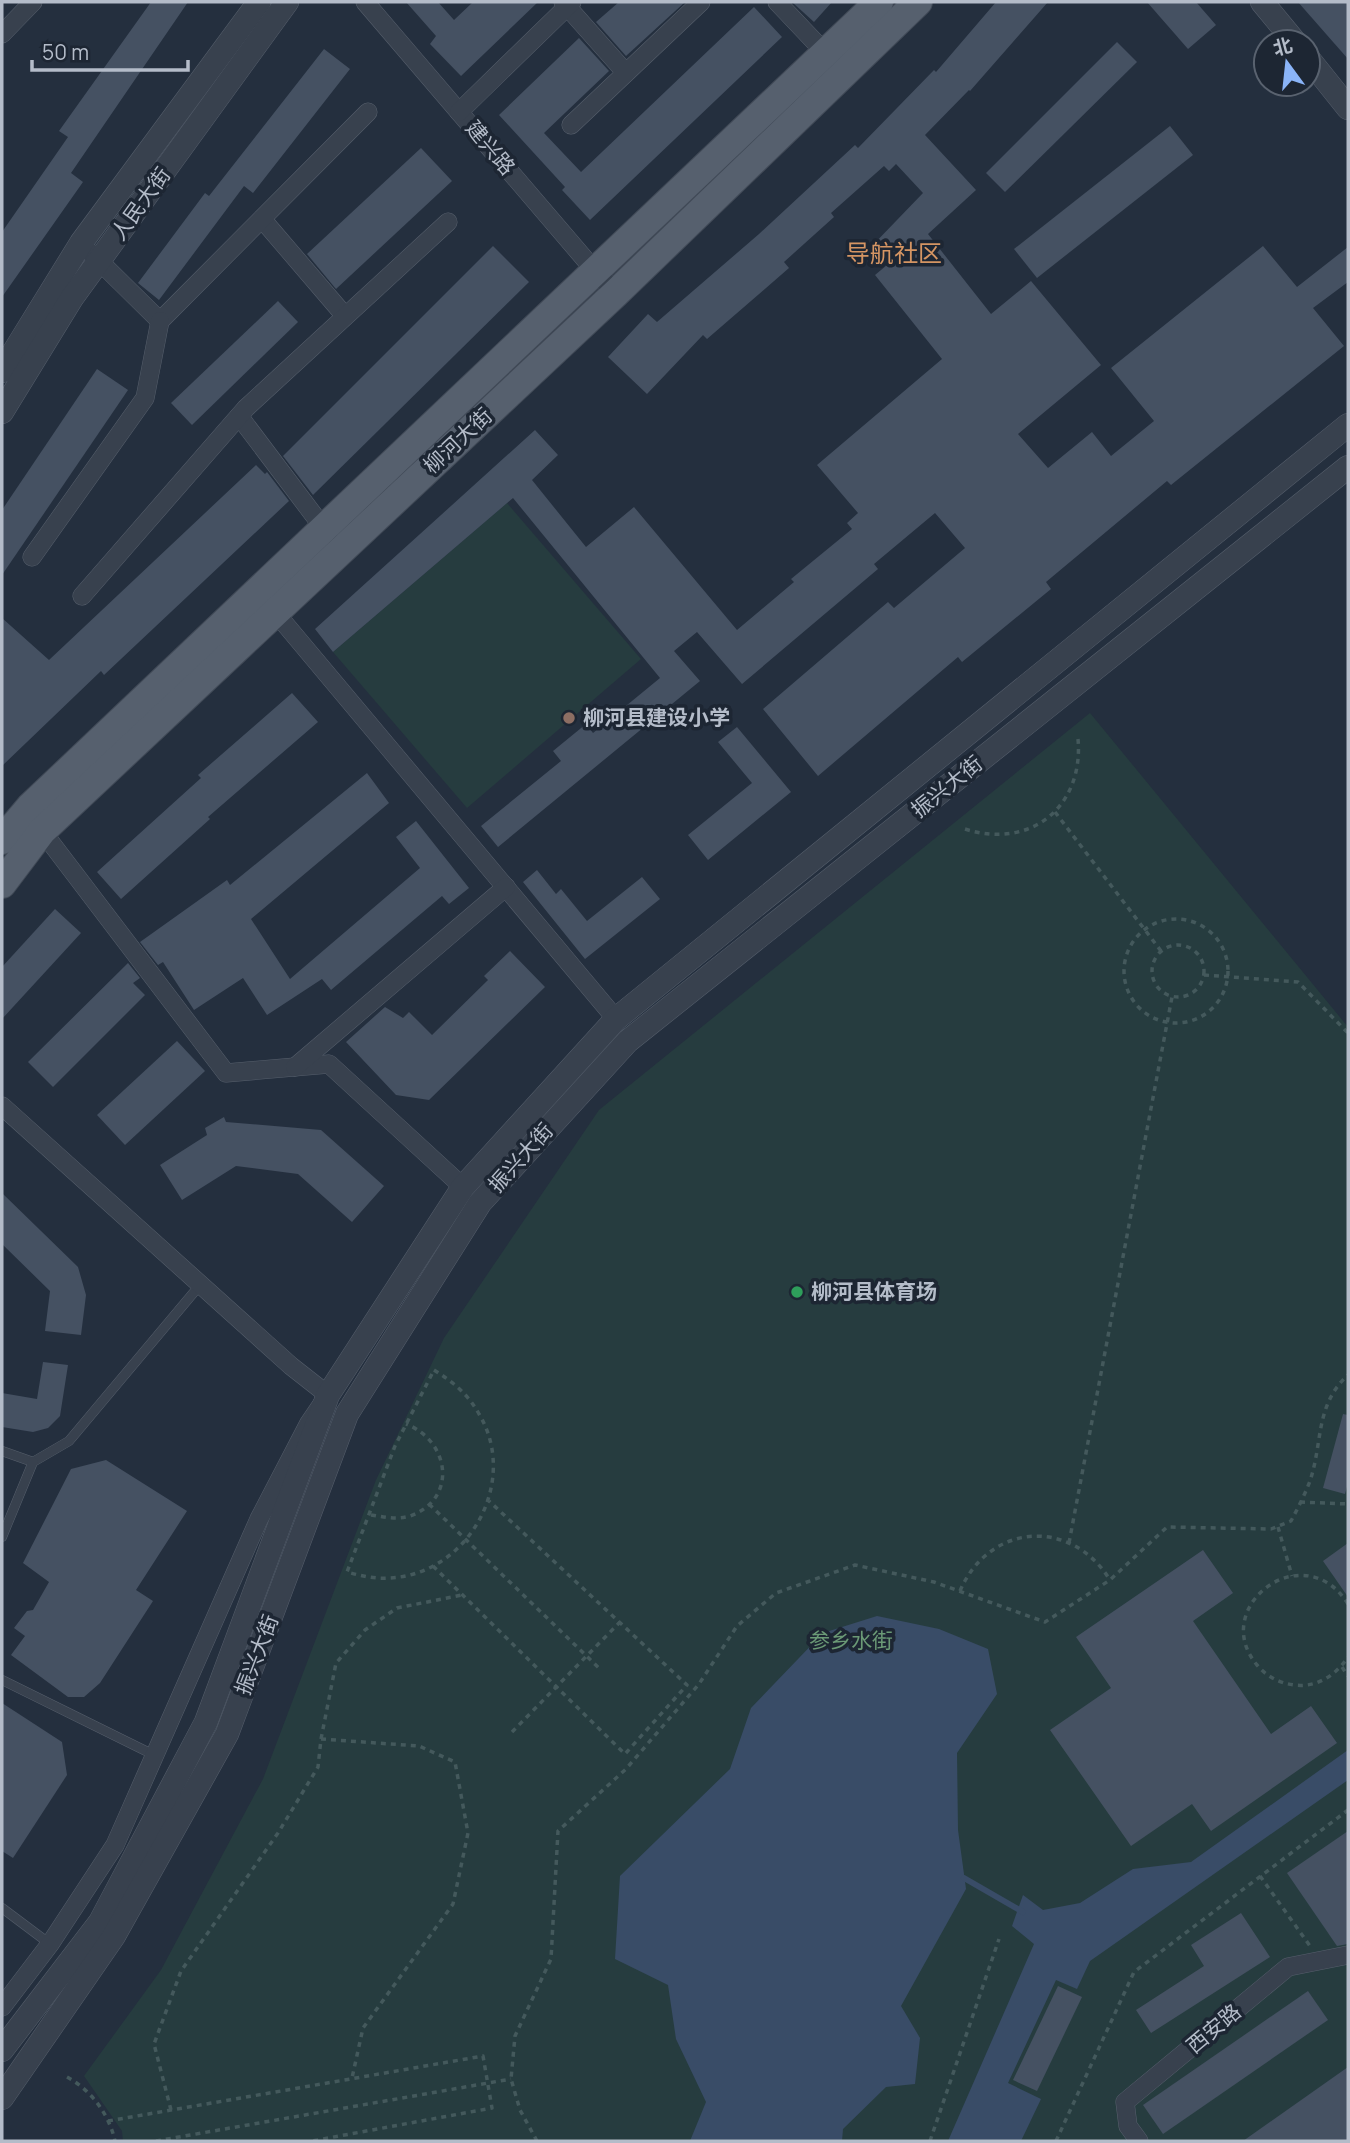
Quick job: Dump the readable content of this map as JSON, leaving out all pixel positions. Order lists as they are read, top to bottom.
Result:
{
  "streets": {
    "main road": ["柳河大街"],
    "street": [
      "建兴路",
      "人民大街",
      "振兴大街",
      "西安路"
    ]
  },
  "crossings": [
    ["建兴路", "柳河大街"]
  ],
  "districts": ["导航社区"],
  "parks": ["参乡水街"],
  "places": ["柳河县建设小学", "柳河县体育场"],
  "scale_bar": "50 m",
  "north": "top"
}
